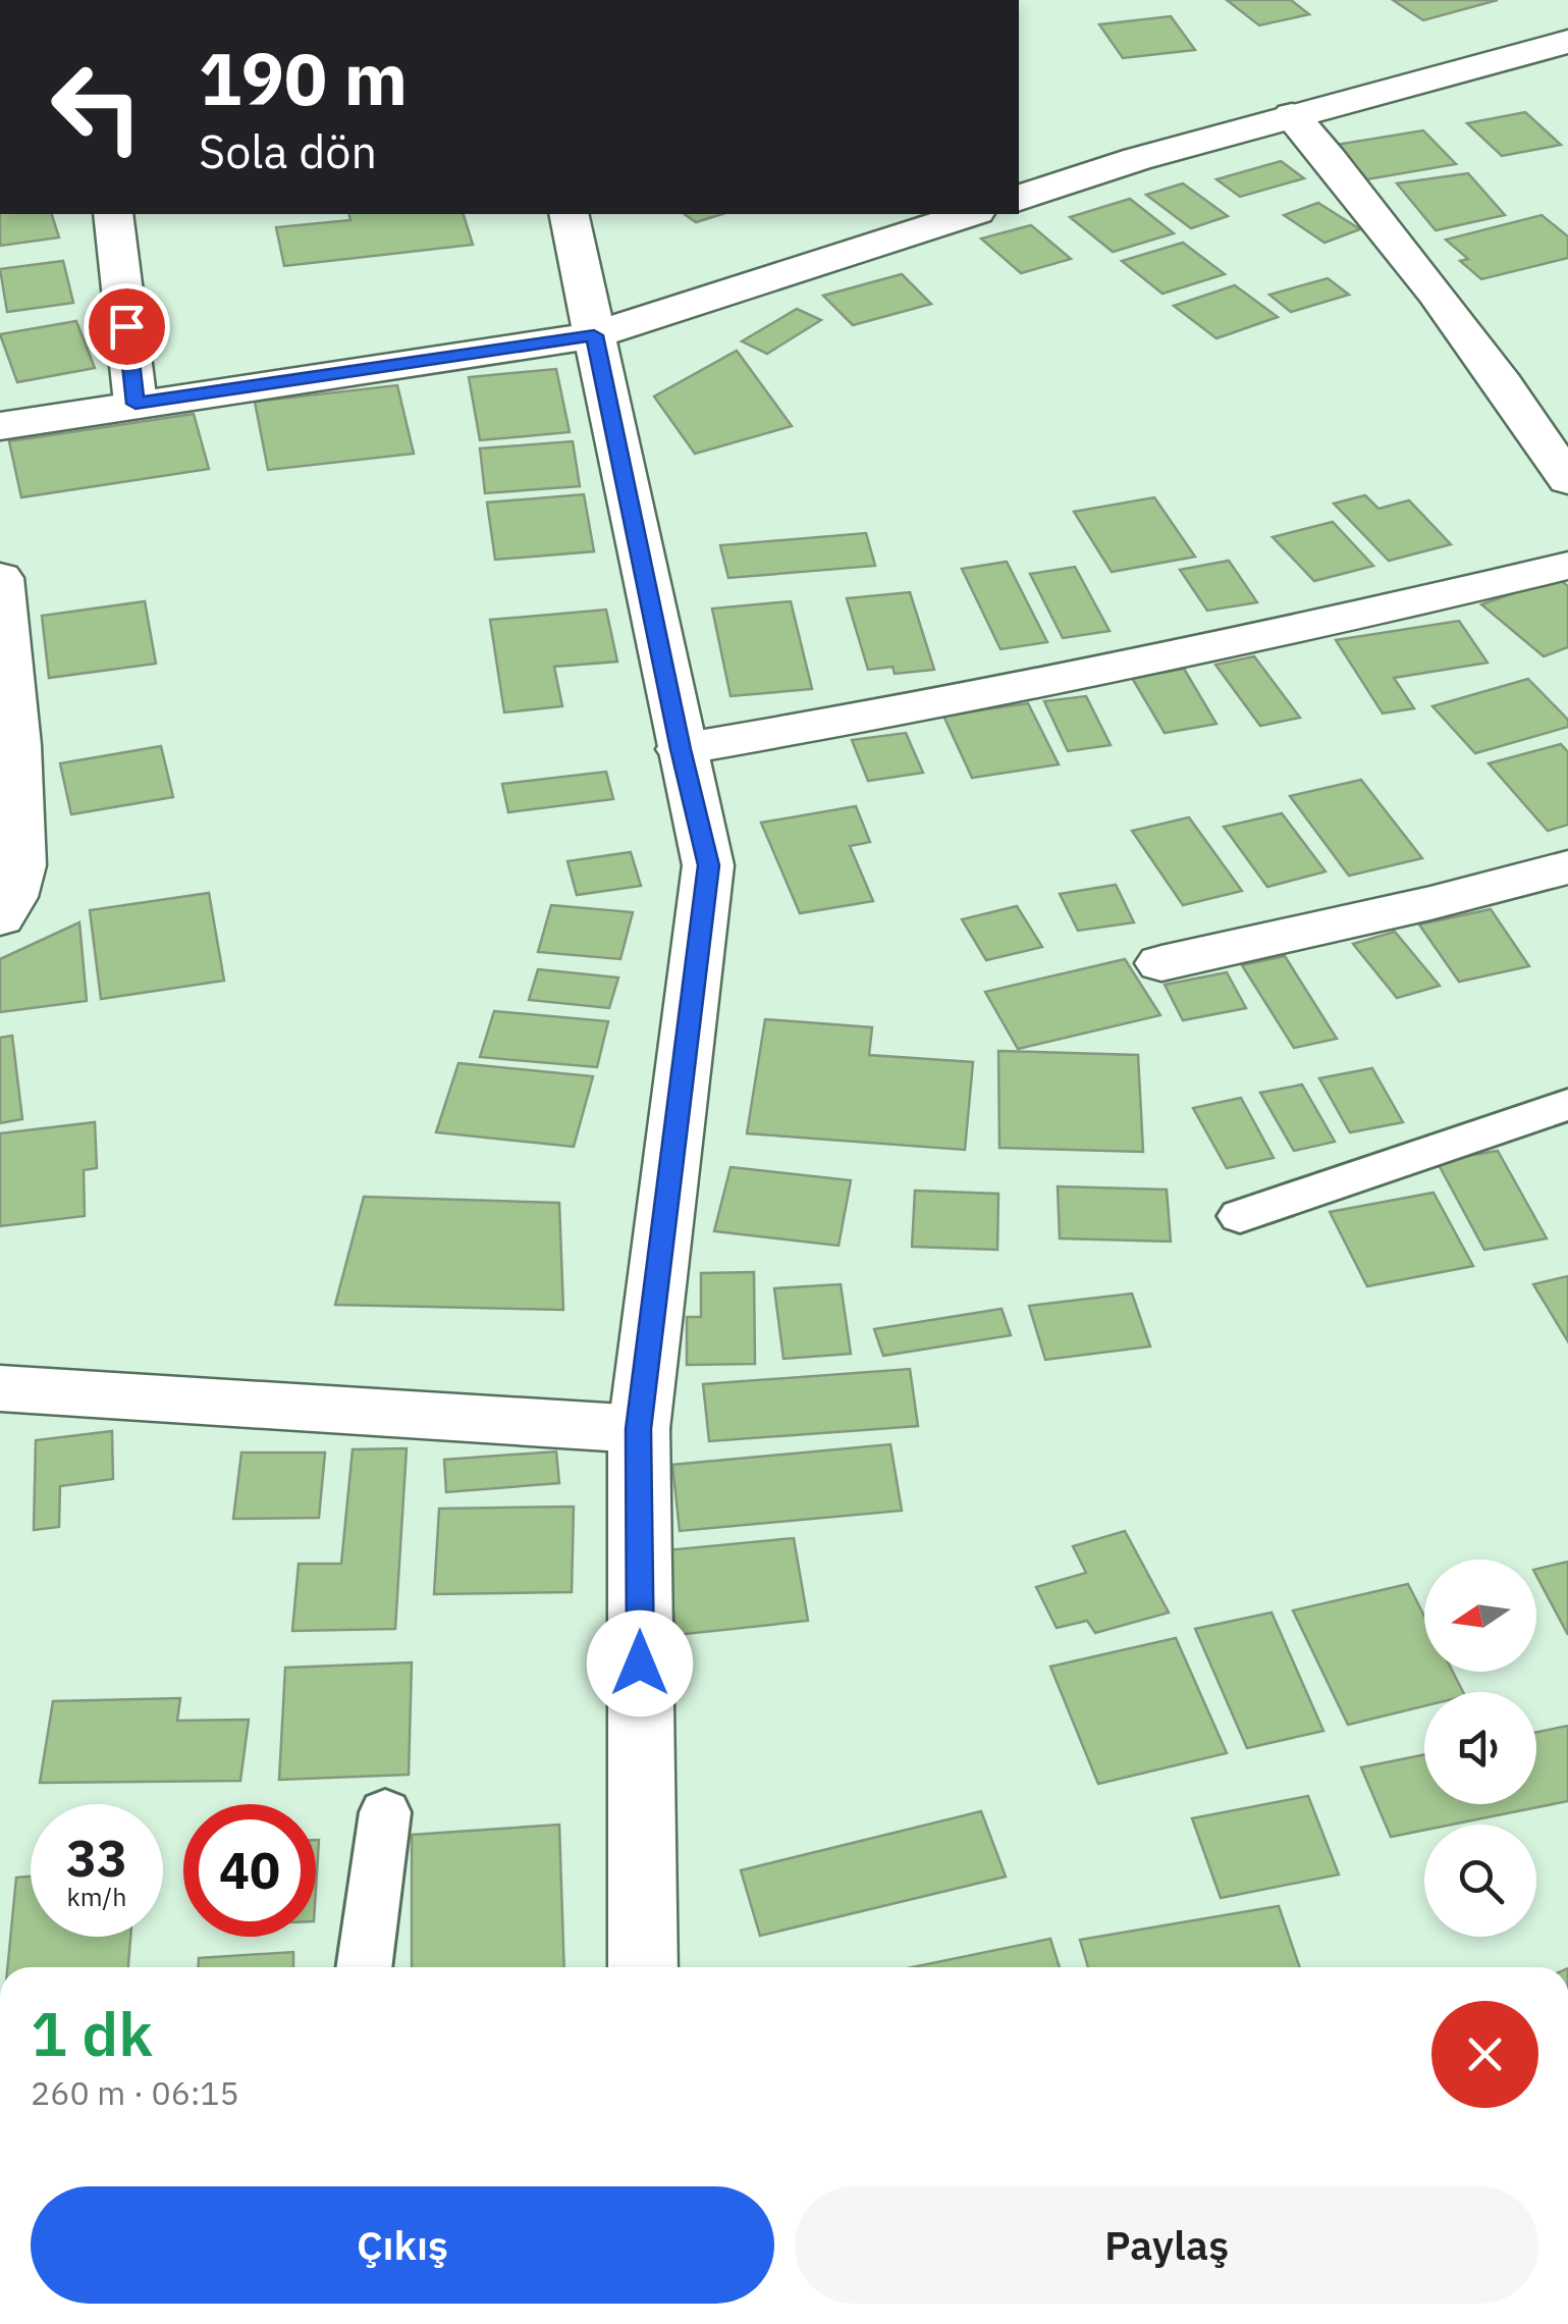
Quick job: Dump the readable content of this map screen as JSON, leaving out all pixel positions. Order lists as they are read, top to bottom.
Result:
{
  "north": "left",
  "page": {
    "turn": ["190 m", "Sola dön"],
    "speed": "33 km/h",
    "limit": "40",
    "heading": ["1 dk", "260 m · 06:15"],
    "buttons": ["Çıkış", "Paylaş"]
  }
}
